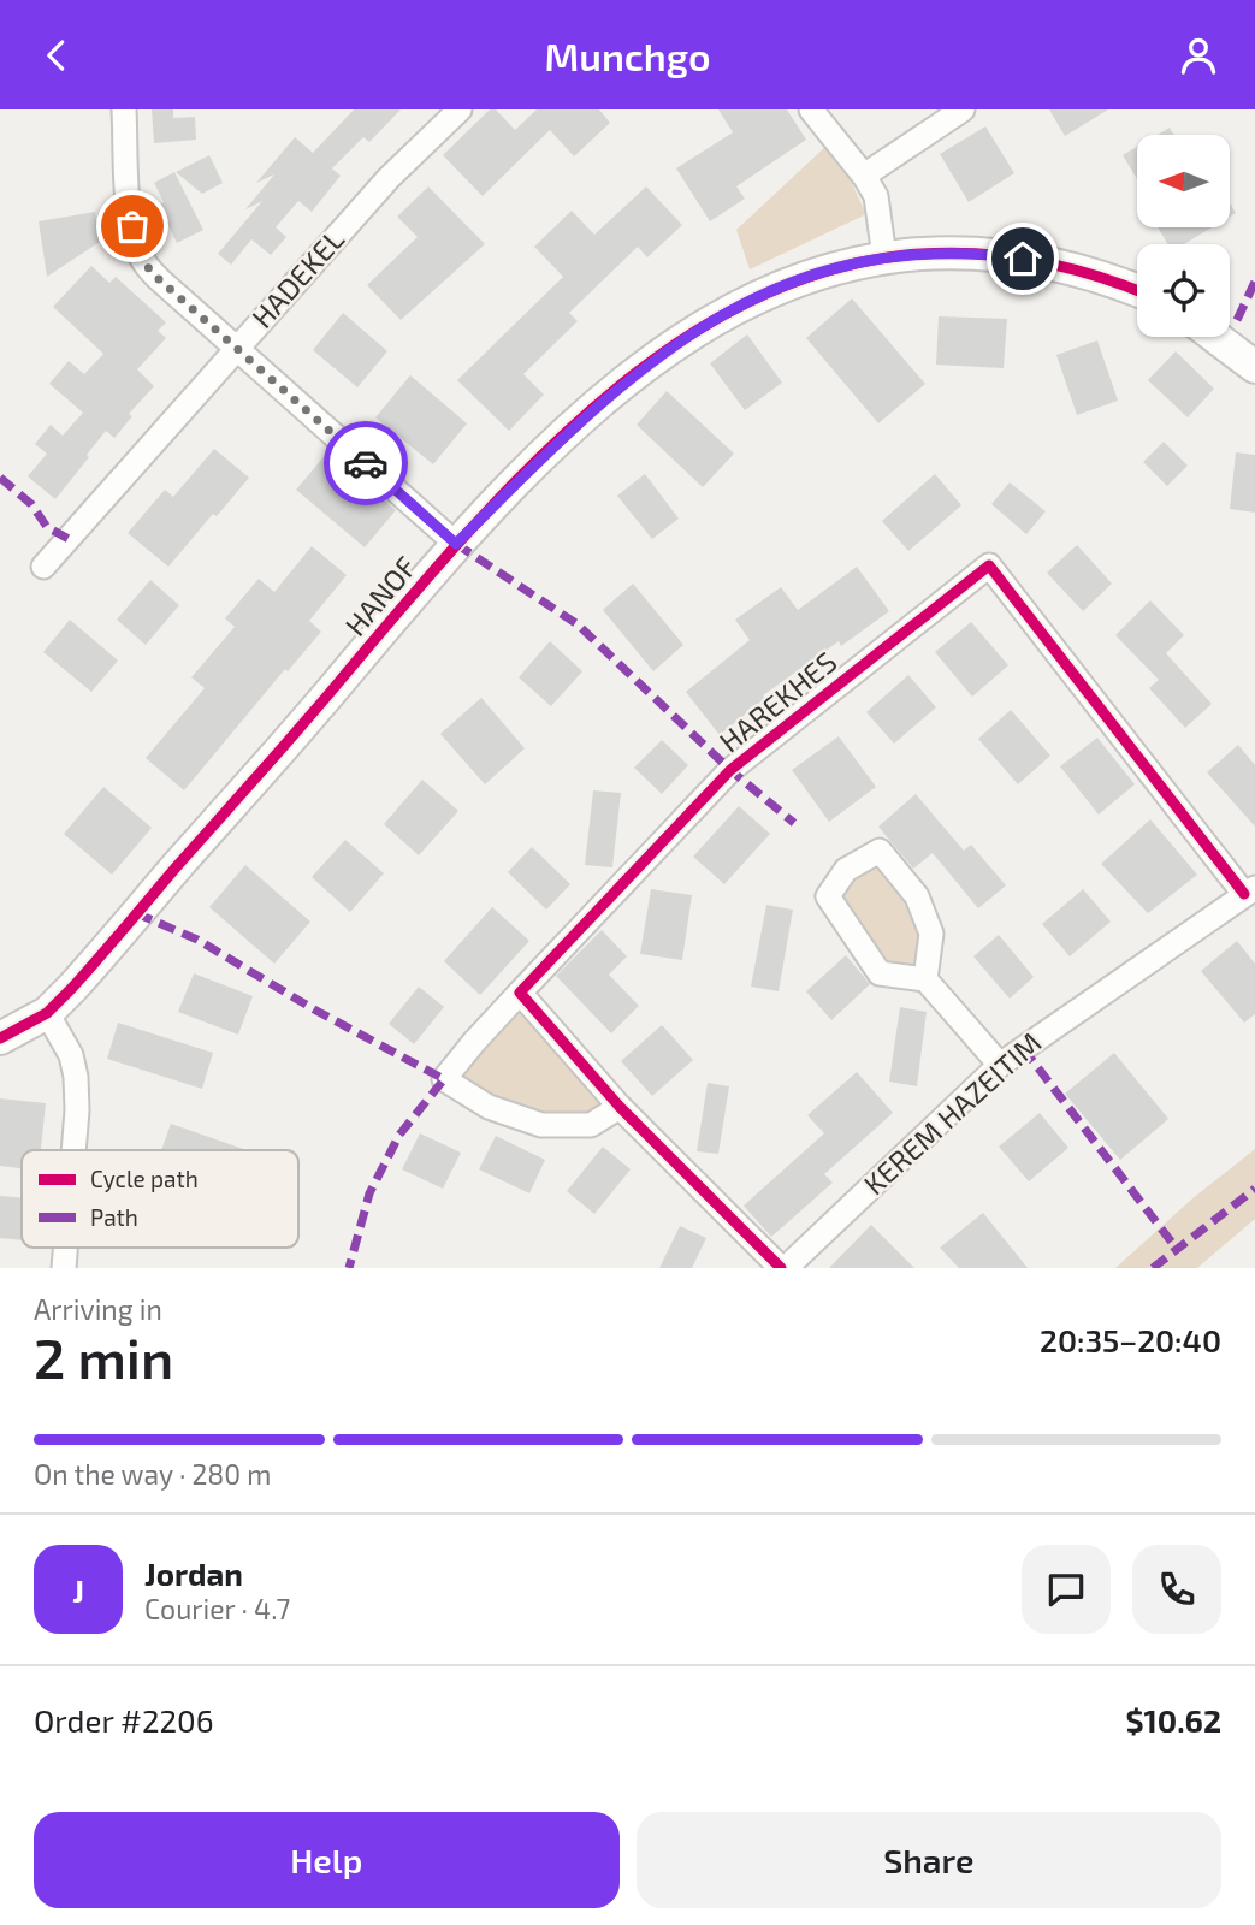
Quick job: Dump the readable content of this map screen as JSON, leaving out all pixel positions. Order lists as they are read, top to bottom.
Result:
{
  "streets": {
    "street": [
      "HADEKEL",
      "HANOF",
      "HAREKHES",
      "KEREM HAZEITIM"
    ]
  },
  "crossings": [
    ["HAREKHES", "KEREM HAZEITIM"]
  ],
  "legend": ["Cycle path", "Path"],
  "north": "left",
  "page": {
    "header": "Munchgo",
    "heading": ["2 min", "Arriving in", "20:35–20:40"],
    "panel": [
      "Jordan",
      "Courier · 4.7",
      "Order #2206",
      "$10.62"
    ],
    "bar": "On the way · 280 m",
    "round": "J",
    "buttons": ["Help", "Share"]
  }
}
